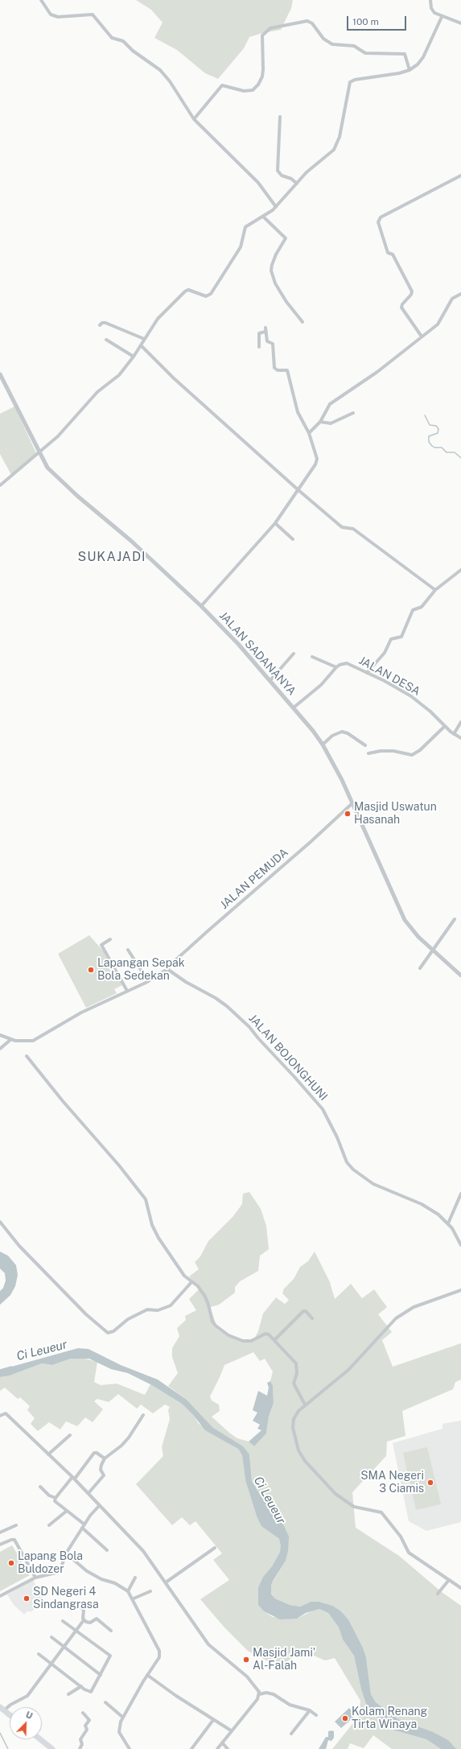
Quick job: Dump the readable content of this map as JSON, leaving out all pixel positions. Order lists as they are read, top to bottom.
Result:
{
  "streets": {
    "street": [
      "JALAN SADANANYA",
      "JALAN DESA",
      "JALAN PEMUDA",
      "JALAN BOJONGHUNI"
    ]
  },
  "crossings": [
    ["JALAN SADANANYA", "JALAN PEMUDA"],
    ["JALAN PEMUDA", "JALAN BOJONGHUNI"]
  ],
  "districts": ["SUKAJADI"],
  "water": ["Ci Leueur"],
  "places": [
    "Masjid Uswatun Hasanah",
    "Lapangan Sepak Bola Sedekan",
    "SMA Negeri 3 Ciamis",
    "Lapang Bola Buldozer",
    "SD Negeri 4 Sindangrasa",
    "Masjid Jami' Al-Falah",
    "Kolam Renang Tirta Winaya"
  ],
  "scale_bar": "100 m",
  "north": "top right"
}
